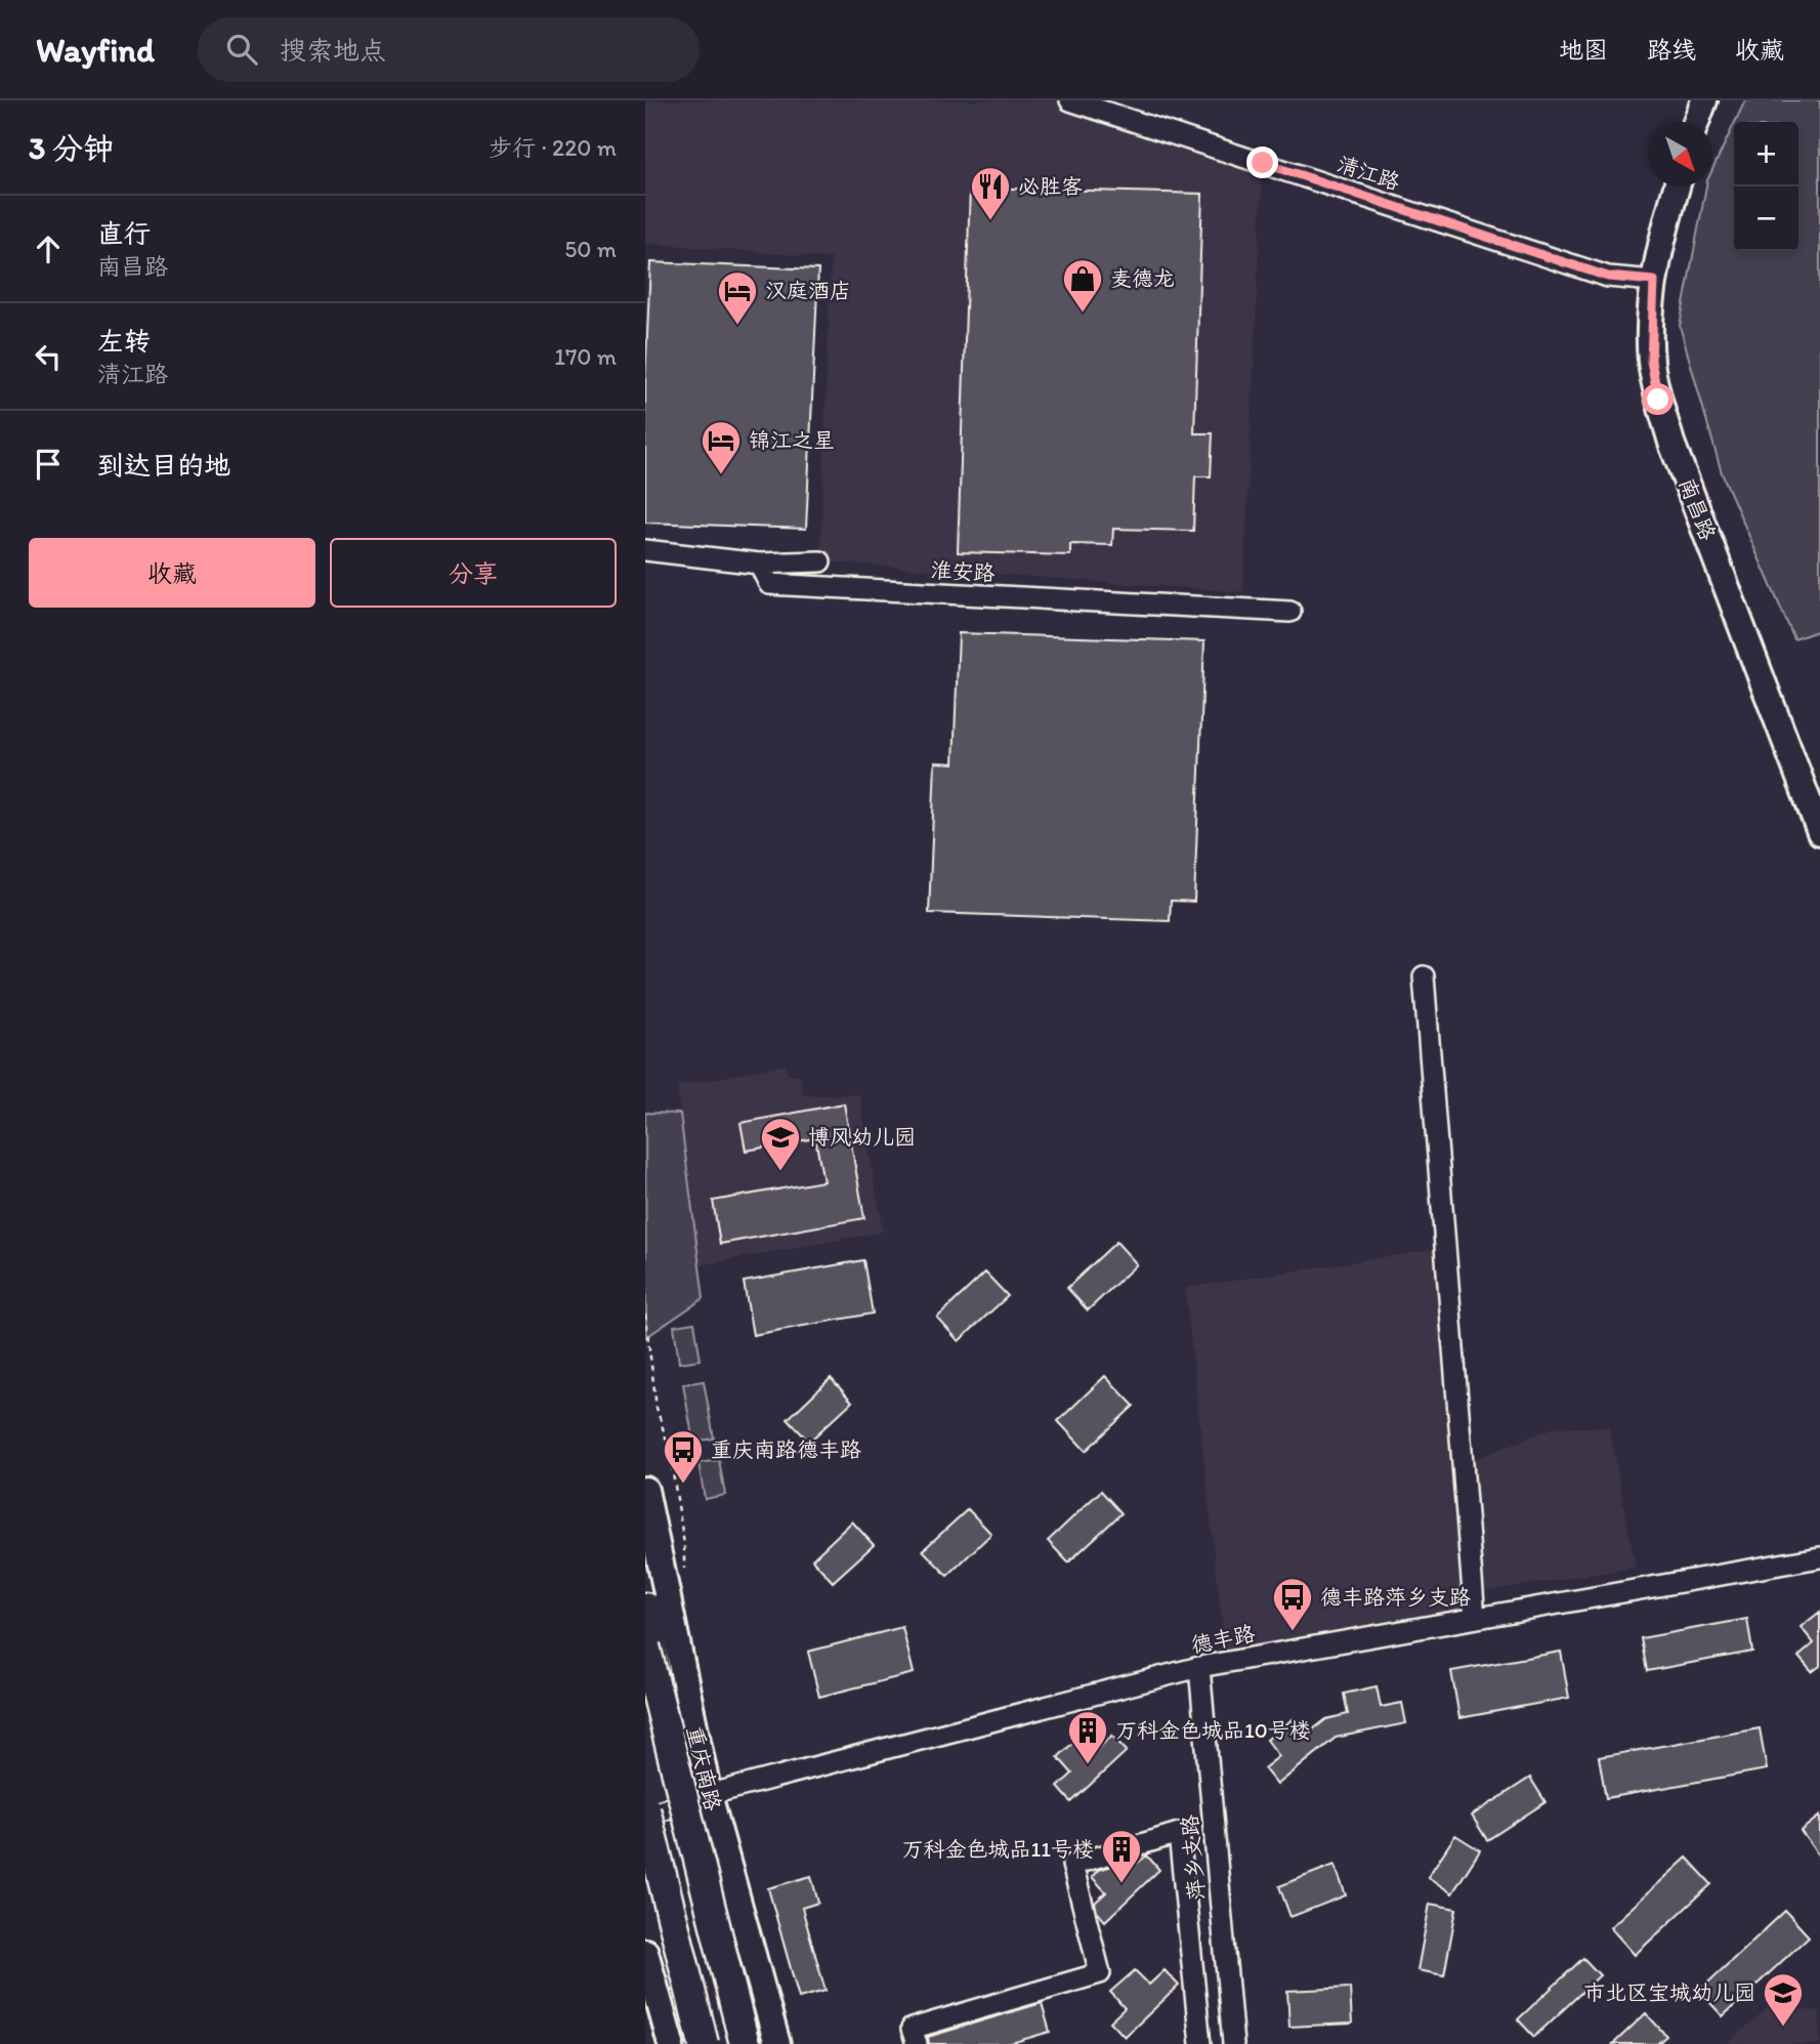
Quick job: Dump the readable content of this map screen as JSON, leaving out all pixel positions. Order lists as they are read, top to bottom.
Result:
{
  "streets": {
    "main road": ["南昌路", "重庆南路"],
    "street": [
      "清江路",
      "淮安路",
      "德丰路",
      "萍乡支路"
    ]
  },
  "crossings": [
    ["清江路", "南昌路"],
    ["德丰路", "重庆南路"],
    ["德丰路", "萍乡支路"]
  ],
  "places": {
    "restaurant": ["必胜客"],
    "shop": ["麦德龙"],
    "hotel": ["汉庭酒店", "锦江之星"],
    "school or university": ["博风幼儿园", "市北区宝城幼儿园"],
    "bus stop": ["重庆南路德丰路", "德丰路萍乡支路"],
    "building": ["万科金色城品10号楼", "万科金色城品11号楼"]
  },
  "north": "bottom right",
  "page": {
    "header": "Wayfind",
    "search": "搜索地点",
    "nav": ["地图", "路线", "收藏"],
    "heading": ["3 分钟", "步行 · 220 m"],
    "map_buttons": ["+", "−"],
    "list": [
      ["直行", "南昌路", "50 m"],
      ["左转", "清江路", "170 m"],
      "到达目的地"
    ],
    "buttons": ["收藏", "分享"]
  }
}
